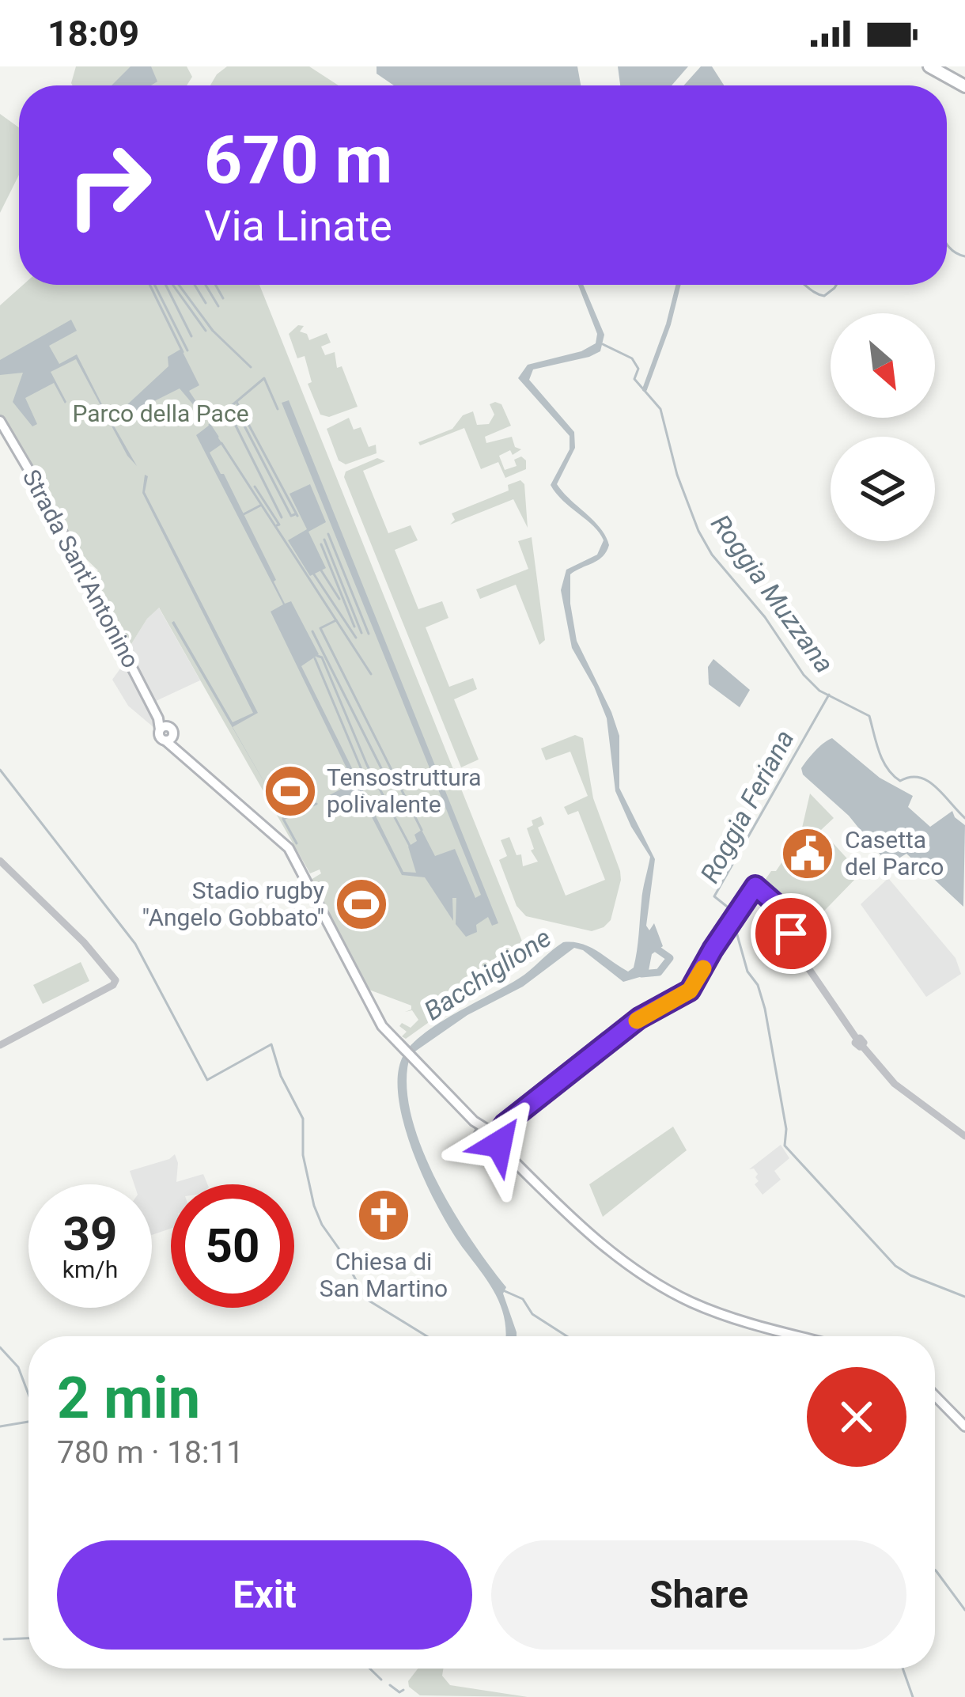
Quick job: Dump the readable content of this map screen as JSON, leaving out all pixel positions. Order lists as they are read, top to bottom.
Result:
{
  "streets": {
    "main road": ["Strada Sant'Antonino"]
  },
  "water": ["Roggia Muzzana", "Roggia Feriana", "Bacchiglione"],
  "parks": ["Parco della Pace"],
  "places": {
    "sports": ["Tensostruttura polivalente", "Stadio rugby \"Angelo Gobbato\""],
    "public building": ["Casetta del Parco"],
    "church": ["Chiesa di San Martino"]
  },
  "north": "bottom right",
  "page": {
    "status": "18:09",
    "turn": ["670 m", "Via Linate"],
    "speed": "39 km/h",
    "limit": "50",
    "heading": ["2 min", "780 m · 18:11"],
    "buttons": ["Exit", "Share"]
  }
}
